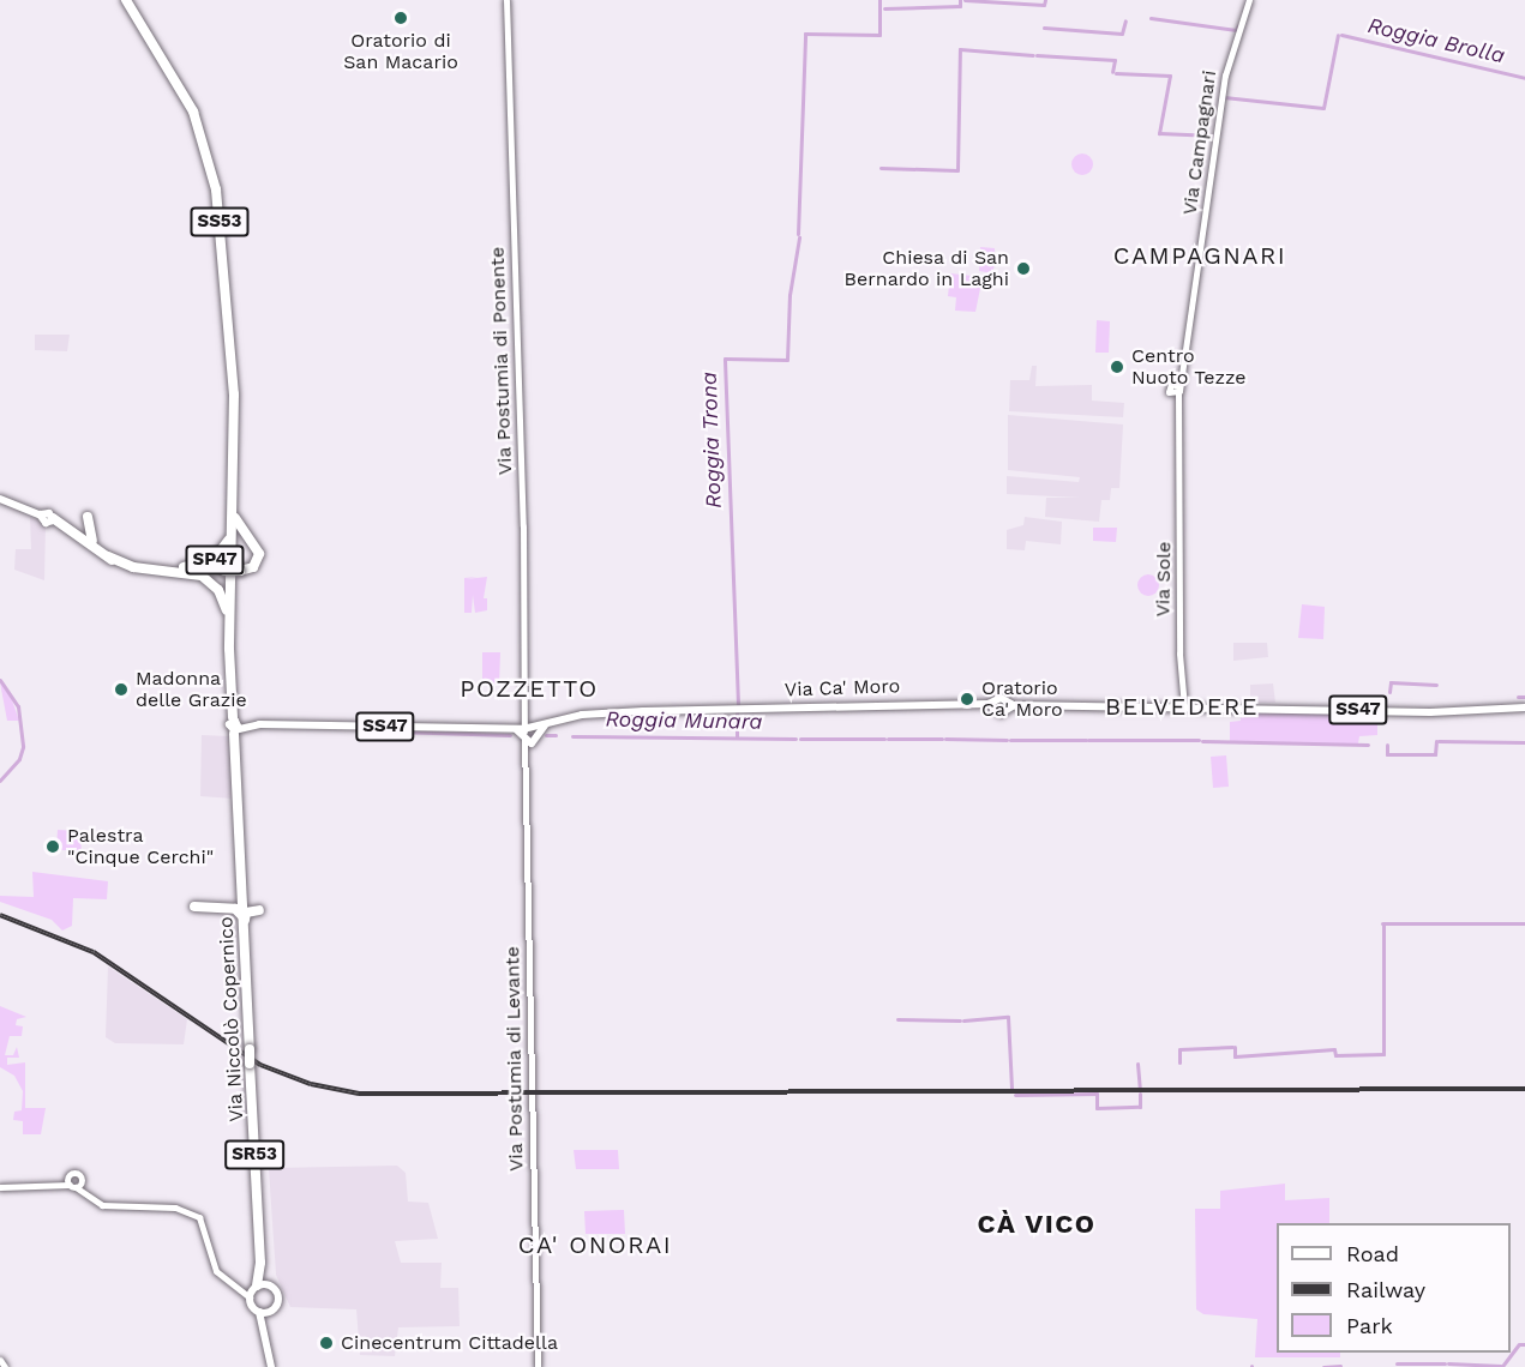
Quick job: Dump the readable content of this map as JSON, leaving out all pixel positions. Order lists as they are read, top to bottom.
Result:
{
  "streets": {
    "highway": [
      "SS53",
      "SP47",
      "Via Niccolò Copernico",
      "SR53"
    ],
    "main road": [
      "Via Campagnari",
      "Via Postumia di Ponente",
      "Via Sole",
      "Via Ca' Moro",
      "SS47",
      "Via Postumia di Levante"
    ]
  },
  "crossings": [
    ["Via Campagnari", "Via Sole"],
    ["SS53", "SP47"],
    ["SS53", "SS47"],
    ["SS53", "Via Niccolò Copernico"],
    ["Via Postumia di Ponente", "Via Ca' Moro"],
    ["Via Postumia di Ponente", "SS47"],
    ["Via Postumia di Ponente", "Via Postumia di Levante"],
    ["Via Sole", "SS47"],
    ["Via Ca' Moro", "SS47"],
    ["Via Ca' Moro", "Via Postumia di Levante"],
    ["SS47", "Via Niccolò Copernico"],
    ["SS47", "Via Postumia di Levante"],
    ["Via Niccolò Copernico", "SR53"]
  ],
  "districts": [
    "CAMPAGNARI",
    "POZZETTO",
    "BELVEDERE",
    "CÀ VICO",
    "CA' ONORAI"
  ],
  "water": ["Roggia Brolla", "Roggia Trona", "Roggia Munara"],
  "places": [
    "Oratorio di San Macario",
    "Chiesa di San Bernardo in Laghi",
    "Centro Nuoto Tezze",
    "Madonna delle Grazie",
    "Oratorio Ca' Moro",
    "Palestra \"Cinque Cerchi\"",
    "Cinecentrum Cittadella"
  ],
  "legend": ["Road", "Railway", "Park"]
}
